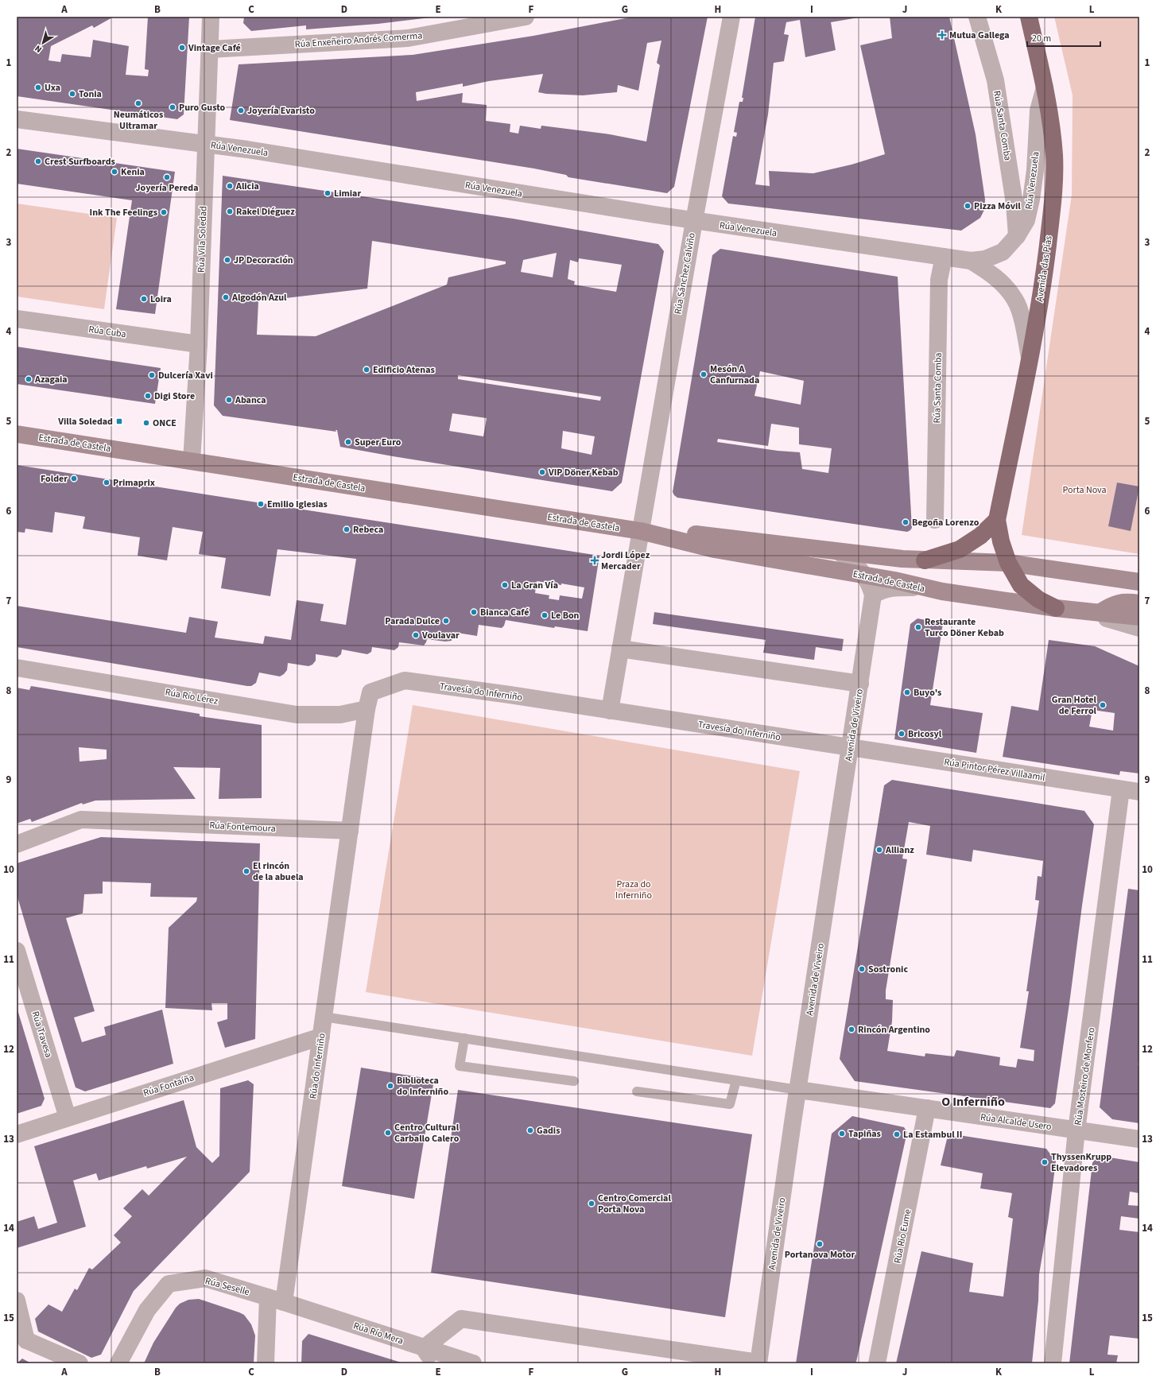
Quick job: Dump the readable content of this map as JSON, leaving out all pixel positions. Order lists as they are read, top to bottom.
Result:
{
  "streets": {
    "highway": ["Avenida das Pías"],
    "main road": ["Estrada de Castela"],
    "street": [
      "Rúa Enxeñeiro Andrés Comerma",
      "Rúa Santa Comba",
      "Rúa Venezuela",
      "Rúa Vila Soledad",
      "Rúa Sánchez Calviño",
      "Rúa Cuba",
      "Travesía do Inferniño",
      "Rúa Río Lérez",
      "Avenida de Viveiro",
      "Rúa Pintor Pérez Villaamil",
      "Rúa Fontemoura",
      "Rúa Travesa",
      "Rúa do Inferniño",
      "Rúa Mosteiro de Monfero",
      "Rúa Fontaíña",
      "Rúa Alcalde Usero",
      "Rúa Río Eume",
      "Rúa Seselle",
      "Rúa Río Mera"
    ]
  },
  "crossings": [
    ["Rúa Enxeñeiro Andrés Comerma", "Rúa Vila Soledad"],
    ["Rúa Santa Comba", "Rúa Venezuela"],
    ["Rúa Venezuela", "Rúa Vila Soledad"],
    ["Rúa Venezuela", "Avenida das Pías"],
    ["Rúa Venezuela", "Rúa Sánchez Calviño"],
    ["Rúa Vila Soledad", "Rúa Cuba"],
    ["Rúa Vila Soledad", "Estrada de Castela"],
    ["Rúa Sánchez Calviño", "Estrada de Castela"],
    ["Travesía do Inferniño", "Rúa Río Lérez"],
    ["Travesía do Inferniño", "Avenida de Viveiro"],
    ["Travesía do Inferniño", "Rúa Pintor Pérez Villaamil"],
    ["Avenida de Viveiro", "Rúa Pintor Pérez Villaamil"],
    ["Avenida de Viveiro", "Rúa Alcalde Usero"],
    ["Rúa Pintor Pérez Villaamil", "Rúa Mosteiro de Monfero"],
    ["Rúa Fontemoura", "Rúa do Inferniño"],
    ["Rúa Travesa", "Rúa Fontaíña"],
    ["Rúa do Inferniño", "Rúa Fontaíña"],
    ["Rúa do Inferniño", "Rúa Seselle"],
    ["Rúa do Inferniño", "Rúa Río Mera"],
    ["Rúa Mosteiro de Monfero", "Rúa Alcalde Usero"],
    ["Rúa Alcalde Usero", "Rúa Río Eume"],
    ["Rúa Seselle", "Rúa Río Mera"]
  ],
  "districts": ["O Inferniño"],
  "parks": ["Porta Nova", "Praza do Inferniño"],
  "places": {
    "health": ["Mutua Gallega", "Jordi López Mercader"],
    "other": [
      "Vintage Café",
      "Uxa",
      "Tonia",
      "Neumáticos Ultramar",
      "Puro Gusto",
      "Joyería Evaristo",
      "Crest Surfboards",
      "Kenia",
      "Joyería Pereda",
      "Alicia",
      "Limiar",
      "Pizza Móvil",
      "Rakel Diéguez",
      "Ink The Feelings",
      "JP Decoración",
      "Algodón Azul",
      "Loira",
      "Edificio Atenas",
      "Mesón A Canfurnada",
      "Dulcería Xavi",
      "Azagaia",
      "Digi Store",
      "Abanca",
      "ONCE",
      "Super Euro",
      "VIP Döner Kebab",
      "Folder",
      "Primaprix",
      "Emilio Iglesias",
      "Begoña Lorenzo",
      "Rebeca",
      "La Gran Vía",
      "Bianca Café",
      "Le Bon",
      "Parada Dulce",
      "Restaurante Turco Döner Kebab",
      "Voulavar",
      "Buyo's",
      "Gran Hotel de Ferrol",
      "Bricosyl",
      "Allianz",
      "El rincón de la abuela",
      "Sostronic",
      "Rincón Argentino",
      "Biblioteca do Inferniño",
      "Gadis",
      "Centro Cultural Carballo Calero",
      "Tapiñas",
      "La Estambul II",
      "ThyssenKrupp Elevadores",
      "Centro Comercial Porta Nova",
      "Portanova Motor"
    ],
    "transit": ["Villa Soledad"]
  },
  "scale_bar": "20 m",
  "north": "bottom left",
  "grid": {
    "columns": [
      "A",
      "B",
      "C",
      "D",
      "E",
      "F",
      "G",
      "H",
      "I",
      "J",
      "K",
      "L"
    ],
    "rows": [
      "1",
      "2",
      "3",
      "4",
      "5",
      "6",
      "7",
      "8",
      "9",
      "10",
      "11",
      "12",
      "13",
      "14",
      "15"
    ]
  }
}
